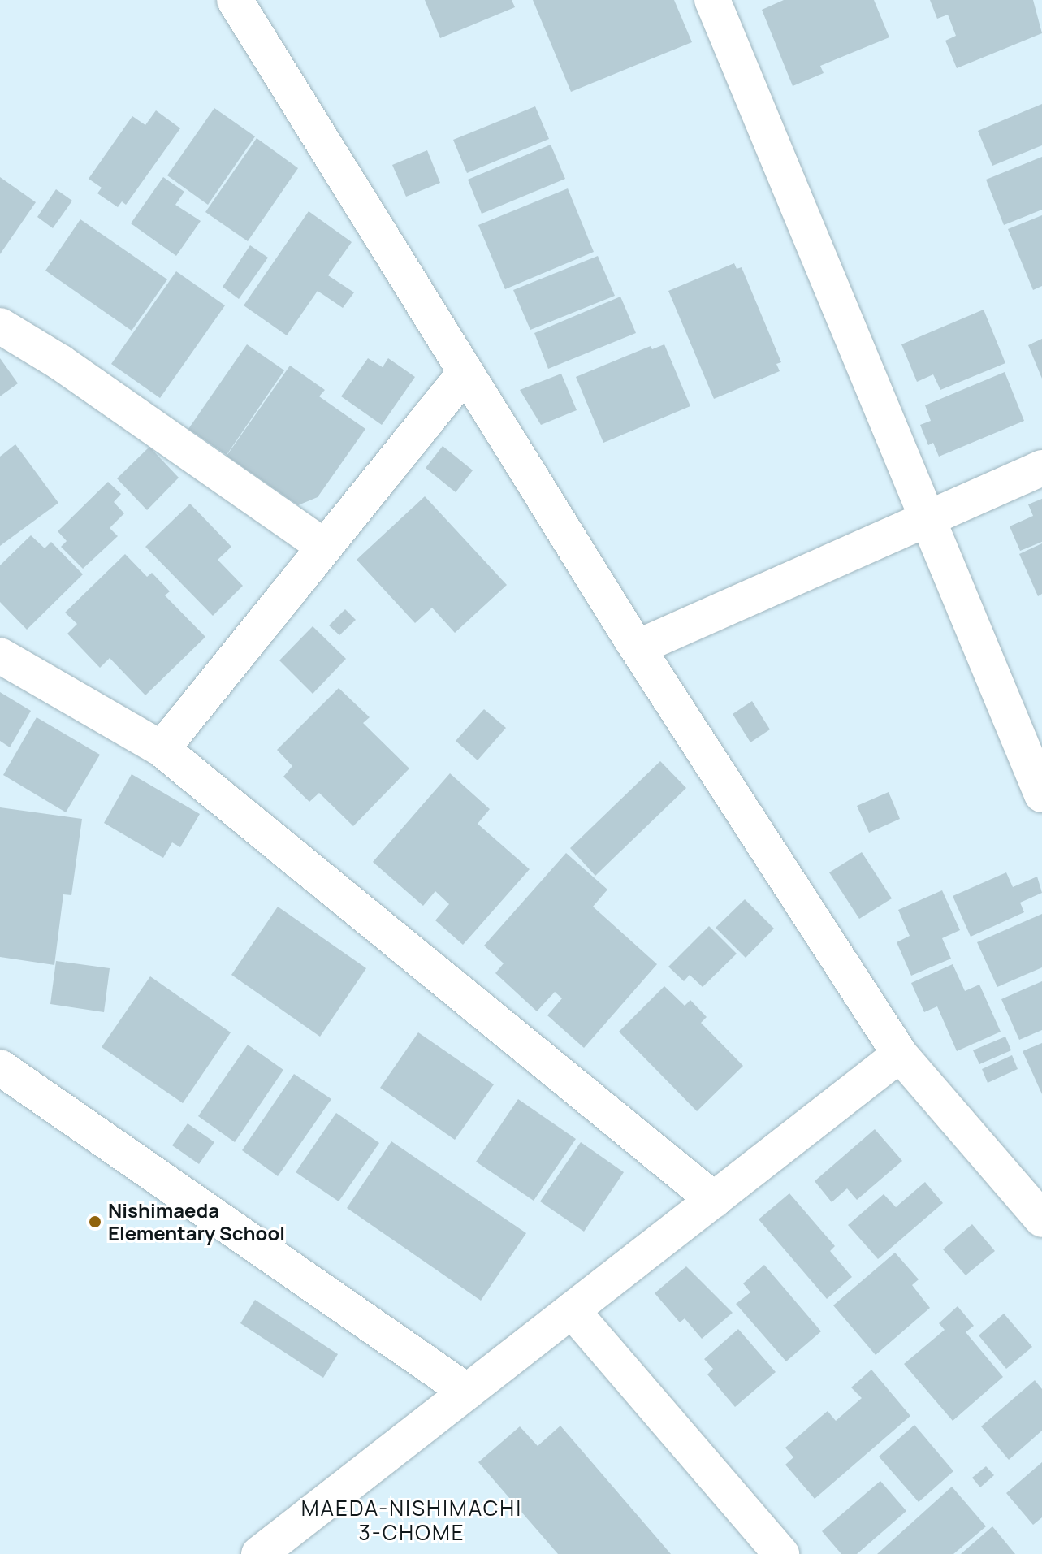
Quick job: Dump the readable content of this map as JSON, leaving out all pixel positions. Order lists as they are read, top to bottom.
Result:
{
  "districts": ["MAEDA-NISHIMACHI 3-CHOME"],
  "places": ["Nishimaeda Elementary School"]
}
